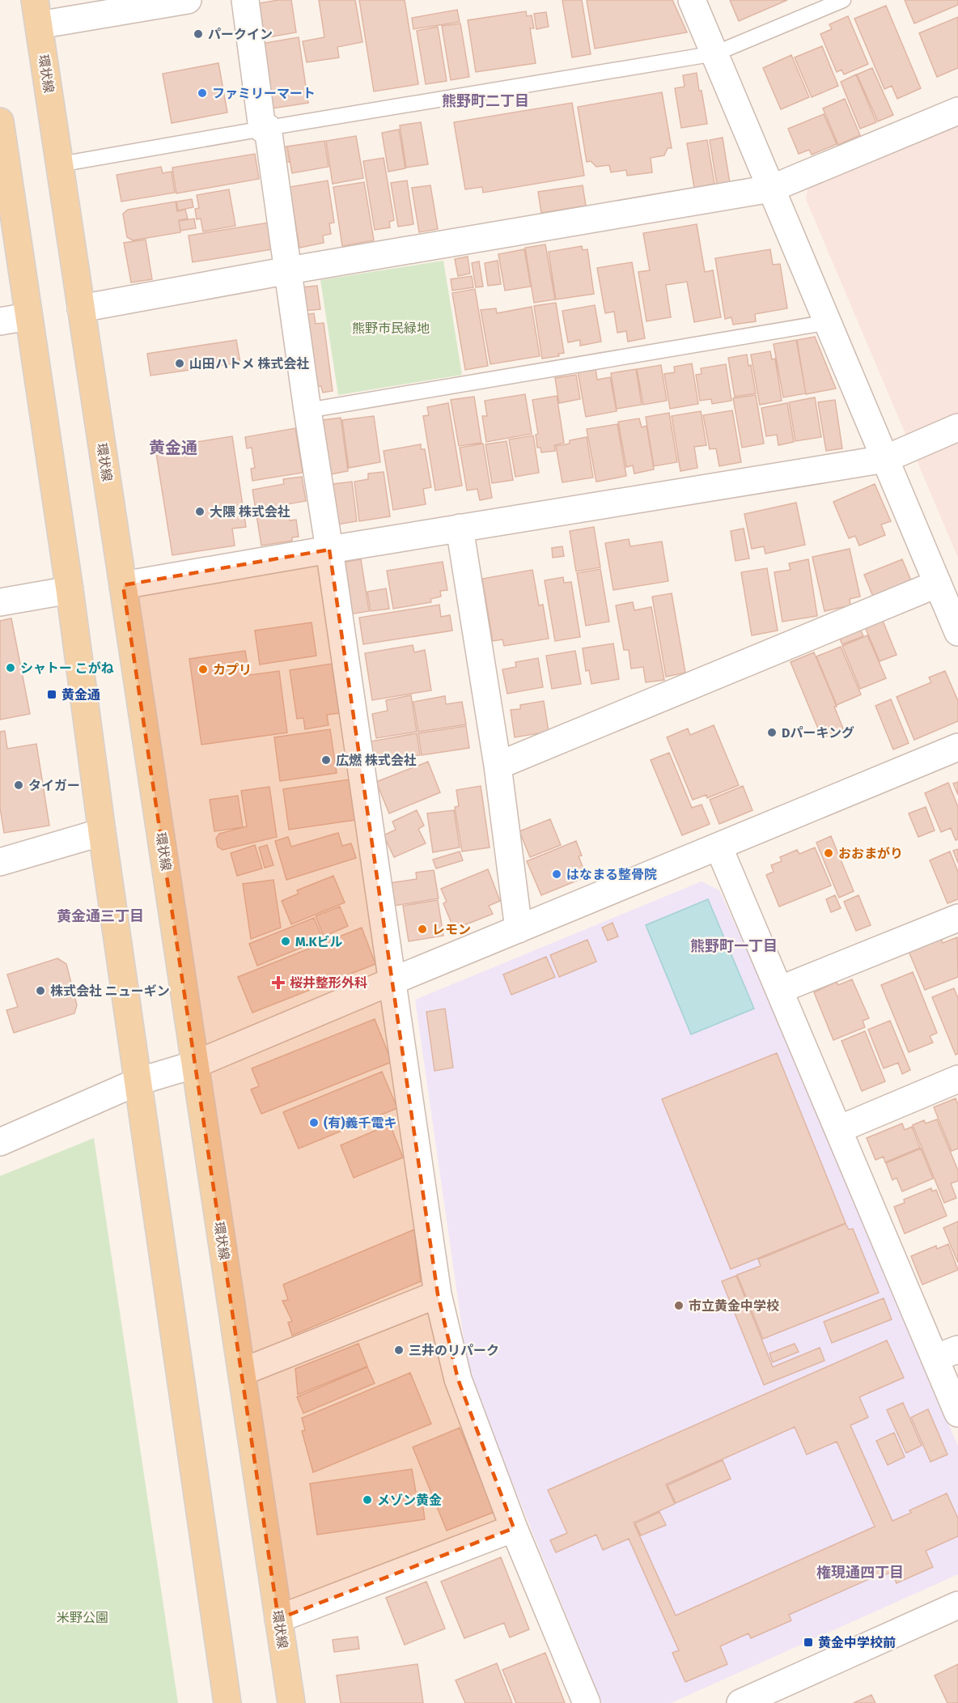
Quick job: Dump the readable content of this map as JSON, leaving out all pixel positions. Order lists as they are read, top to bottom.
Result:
{
  "streets": {
    "main road": ["環状線"]
  },
  "districts": [
    "熊野町二丁目",
    "黄金通",
    "黄金通三丁目",
    "熊野町一丁目",
    "権現通四丁目"
  ],
  "parks": ["熊野市民緑地", "米野公園"],
  "places": {
    "other": [
      "パークイン",
      "ファミリーマート",
      "山田ハトメ 株式会社",
      "大隈 株式会社",
      "シャトー こがね",
      "カプリ",
      "Dパーキング",
      "広燃 株式会社",
      "タイガー",
      "おおまがり",
      "はなまる整骨院",
      "レモン",
      "M.Kビル",
      "株式会社 ニューギン",
      "(有)義千電キ",
      "市立黄金中学校",
      "三井のリパーク",
      "メゾン黄金"
    ],
    "transit": ["黄金通", "黄金中学校前"],
    "health": ["桜井整形外科"]
  }
}
